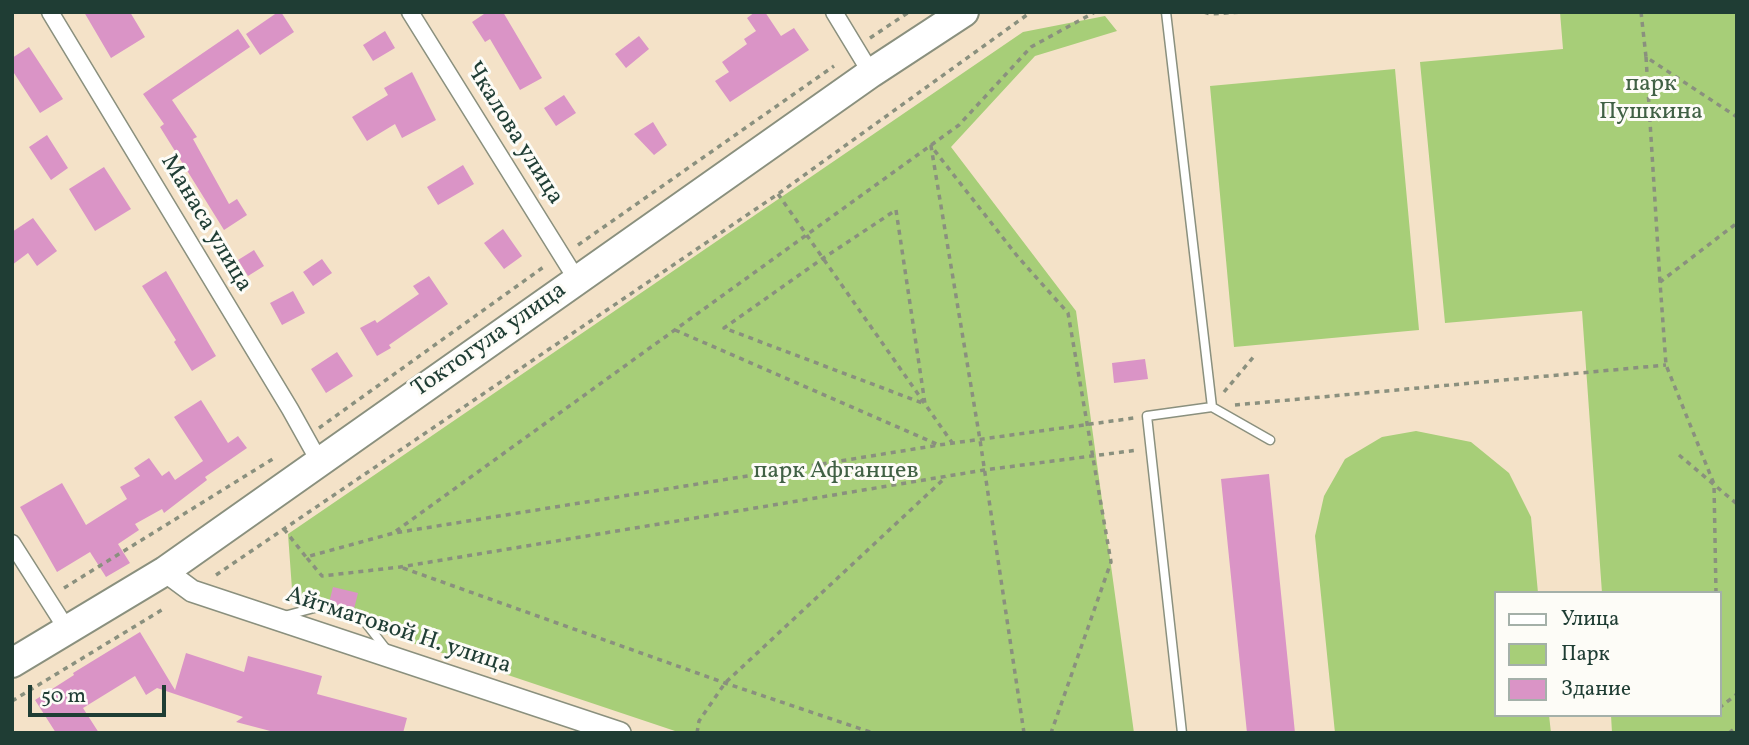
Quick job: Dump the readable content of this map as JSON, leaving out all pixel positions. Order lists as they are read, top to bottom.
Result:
{
  "streets": {
    "highway": ["Токтогула улица"],
    "main road": ["Айтматовой Н. улица"],
    "street": ["Чкалова улица", "Манаса улица"]
  },
  "crossings": [
    ["Чкалова улица", "Токтогула улица"],
    ["Манаса улица", "Токтогула улица"],
    ["Токтогула улица", "Айтматовой Н. улица"]
  ],
  "parks": ["парк Пушкина", "парк Афганцев"],
  "legend": ["Улица", "Парк", "Здание"],
  "scale_bar": "50 m"
}
